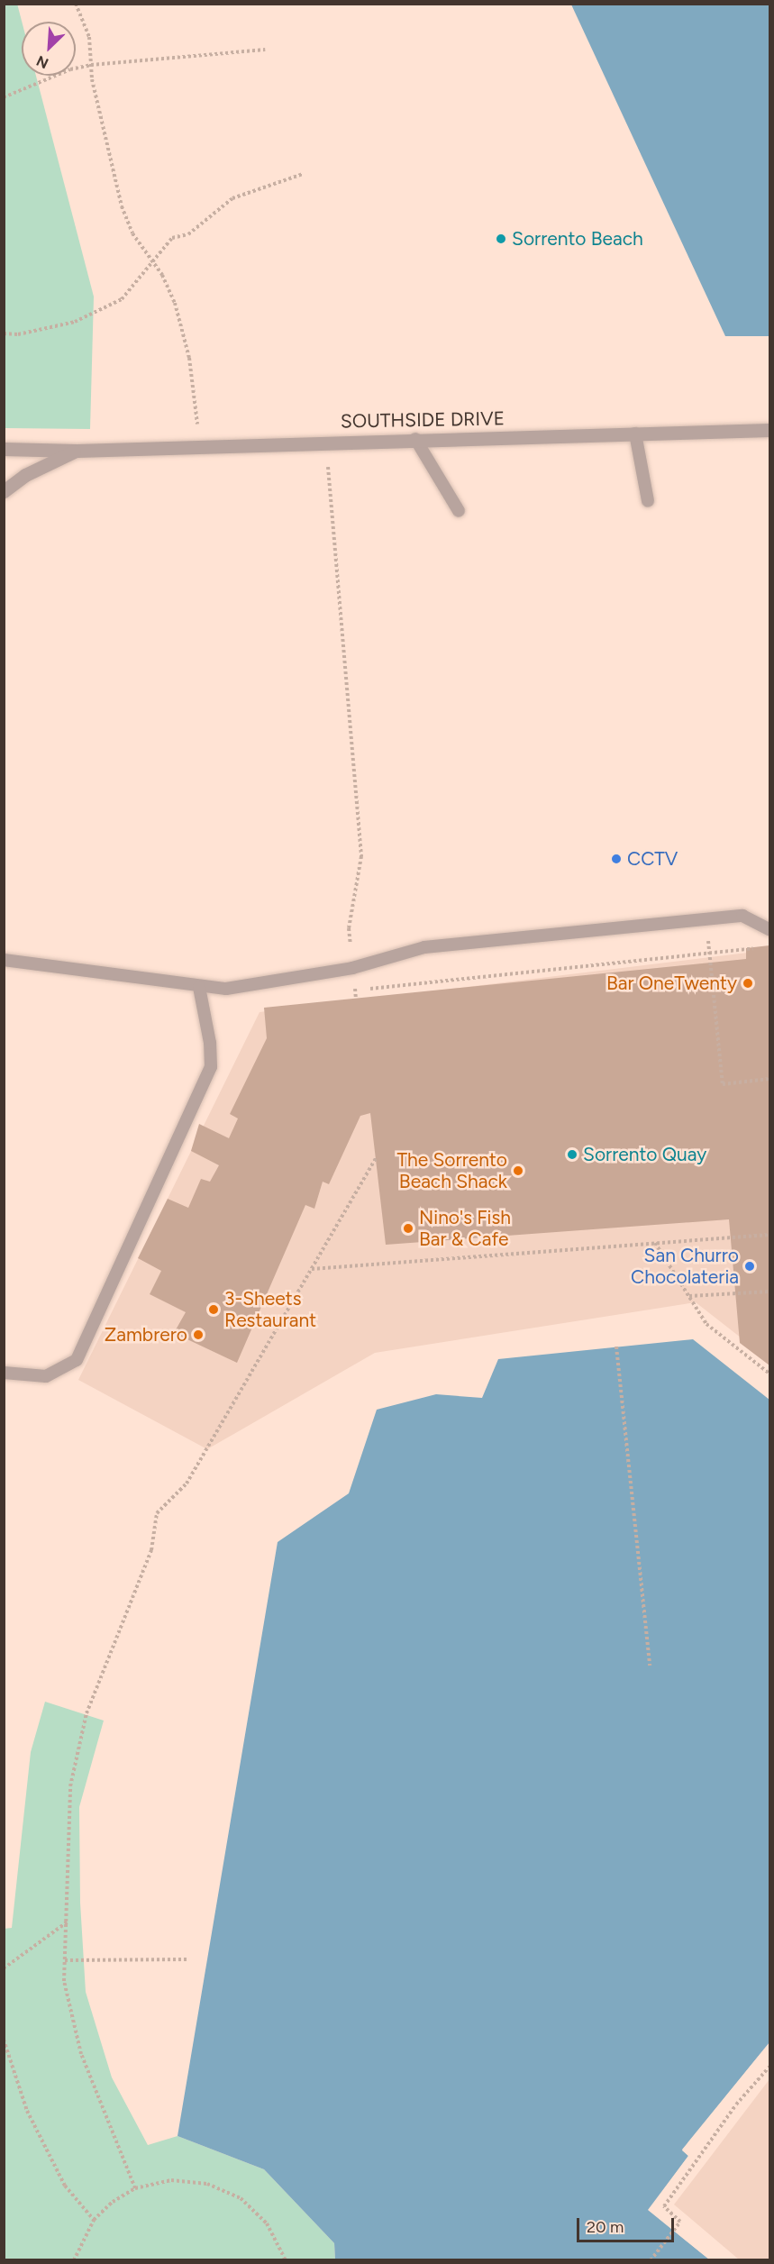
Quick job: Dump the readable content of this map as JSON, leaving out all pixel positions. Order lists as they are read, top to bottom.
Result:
{
  "streets": {
    "street": ["SOUTHSIDE DRIVE"]
  },
  "places": [
    "Sorrento Beach",
    "CCTV",
    "Bar OneTwenty",
    "Sorrento Quay",
    "The Sorrento Beach Shack",
    "Nino's Fish Bar & Cafe",
    "San Churro Chocolateria",
    "3-Sheets Restaurant",
    "Zambrero"
  ],
  "scale_bar": "20 m",
  "north": "bottom left"
}
